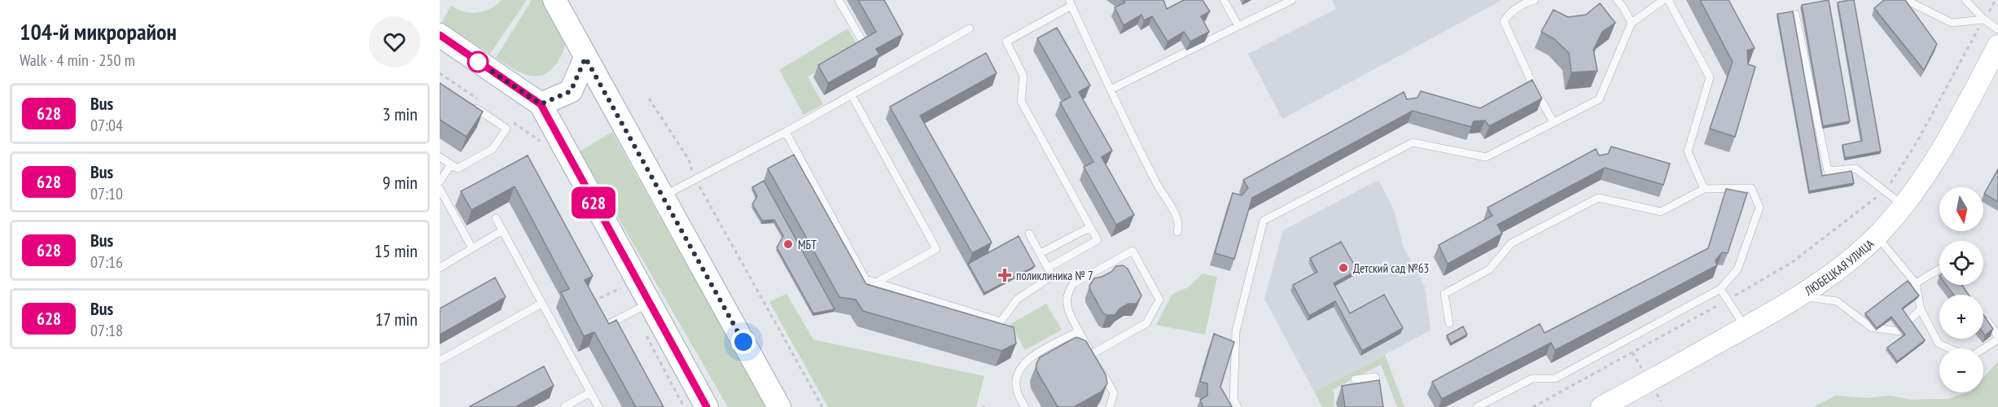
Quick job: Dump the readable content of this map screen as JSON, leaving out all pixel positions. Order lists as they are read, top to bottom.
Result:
{
  "streets": {
    "street": ["ЛЮБЕЦКАЯ УЛИЦА"]
  },
  "places": {
    "other": ["МБТ", "Детский сад №63"],
    "health": ["поликлиника № 7"]
  },
  "lines": ["bus line 628"],
  "north": "bottom",
  "page": {
    "heading": ["104-й микрорайон", "Walk · 4 min · 250 m"],
    "on_map": "628",
    "list": [
      {
        "mark": "628",
        "name": "Bus",
        "note": "07:04",
        "value": "3 min"
      },
      {
        "mark": "628",
        "name": "Bus",
        "note": "07:10",
        "value": "9 min"
      },
      {
        "mark": "628",
        "name": "Bus",
        "note": "07:16",
        "value": "15 min"
      },
      {
        "mark": "628",
        "name": "Bus",
        "note": "07:18",
        "value": "17 min"
      }
    ],
    "map_buttons": ["+", "−"]
  }
}
